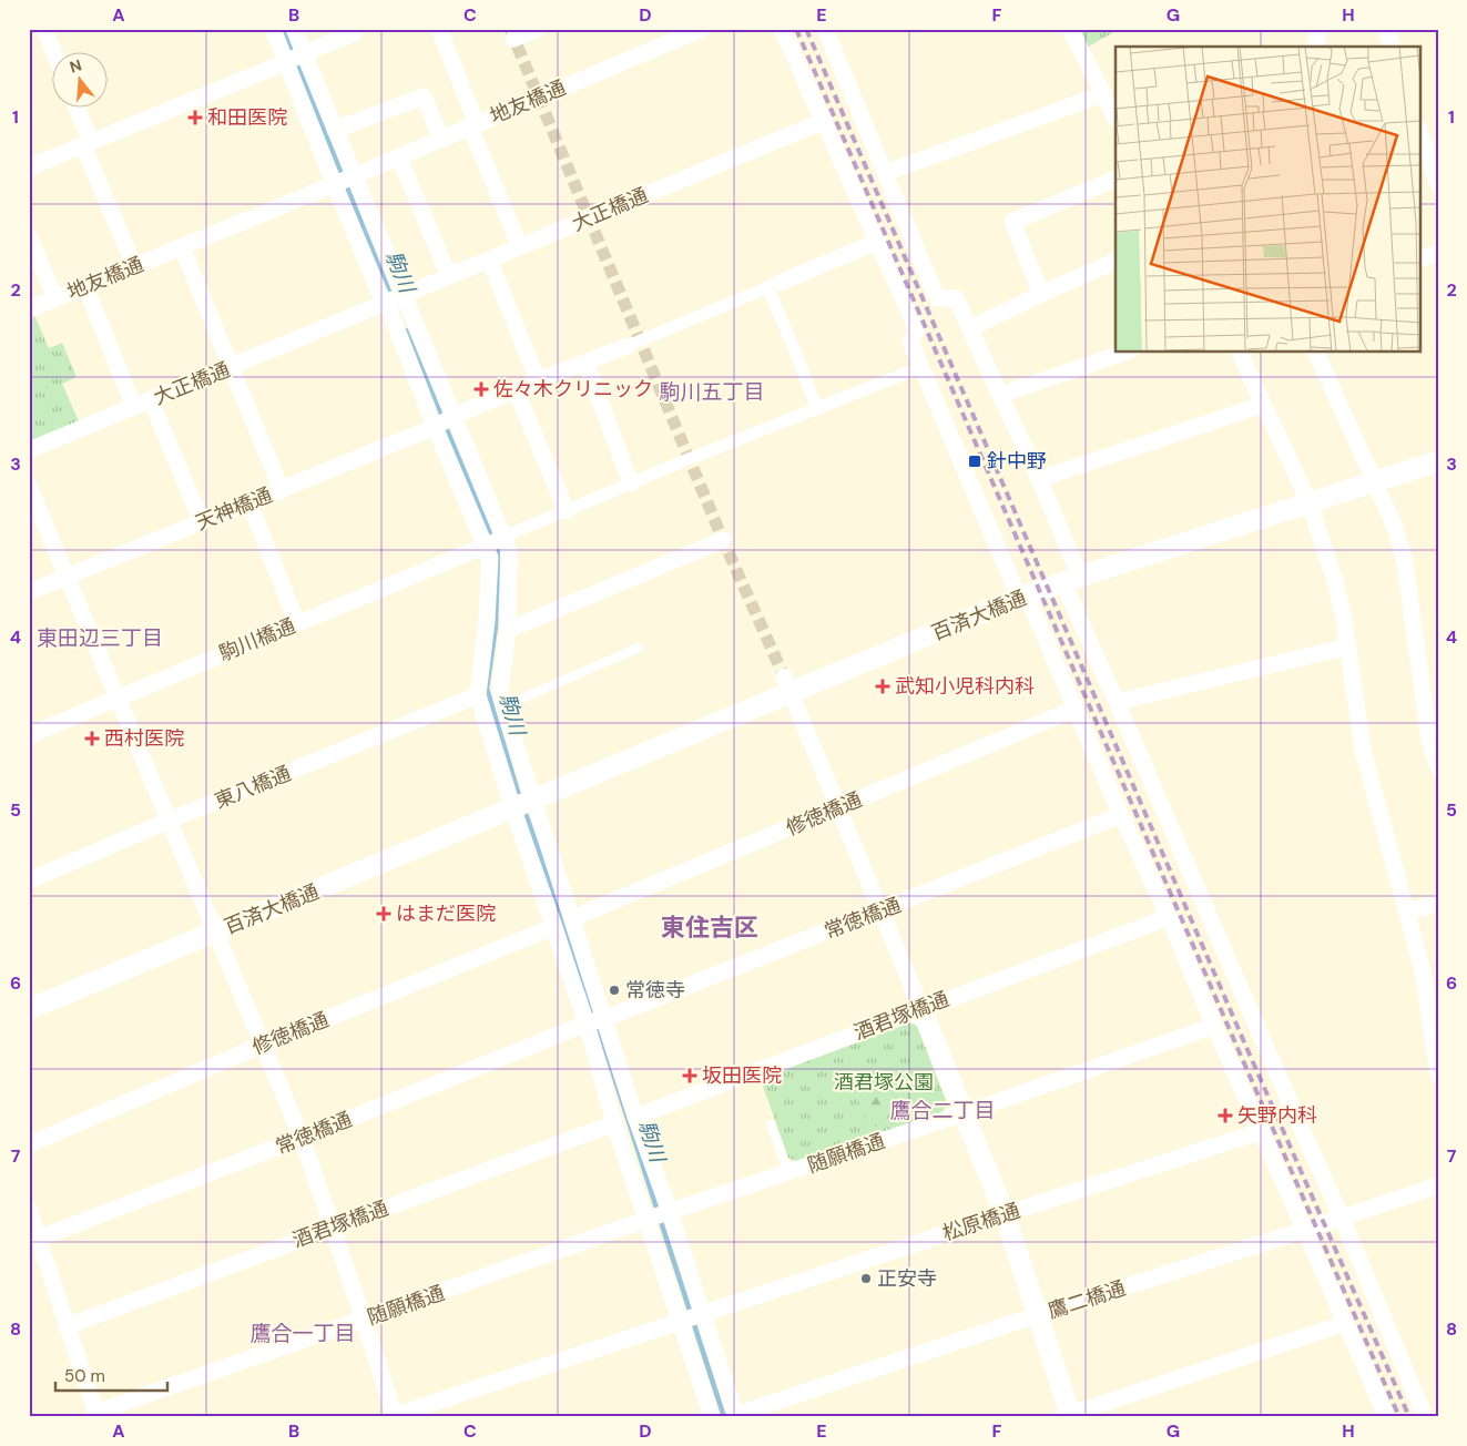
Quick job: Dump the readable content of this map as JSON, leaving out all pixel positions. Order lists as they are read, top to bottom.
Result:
{
  "streets": {
    "street": [
      "地友橋通",
      "大正橋通",
      "天神橋通",
      "百済大橋通",
      "駒川橋通",
      "東八橋通",
      "修徳橋通",
      "常徳橋通",
      "酒君塚橋通",
      "随願橋通",
      "松原橋通",
      "鷹二橋通"
    ]
  },
  "districts": [
    "駒川五丁目",
    "東田辺三丁目",
    "東住吉区",
    "鷹合二丁目",
    "鷹合一丁目"
  ],
  "water": ["駒川"],
  "parks": ["酒君塚公園"],
  "places": {
    "health": [
      "和田医院",
      "佐々木クリニック",
      "武知小児科内科",
      "西村医院",
      "はまだ医院",
      "坂田医院",
      "矢野内科"
    ],
    "transit": ["針中野"],
    "other": ["常徳寺", "正安寺"]
  },
  "scale_bar": "50 m",
  "north": "top",
  "grid": {
    "columns": [
      "A",
      "B",
      "C",
      "D",
      "E",
      "F",
      "G",
      "H"
    ],
    "rows": [
      "1",
      "2",
      "3",
      "4",
      "5",
      "6",
      "7",
      "8"
    ]
  }
}
